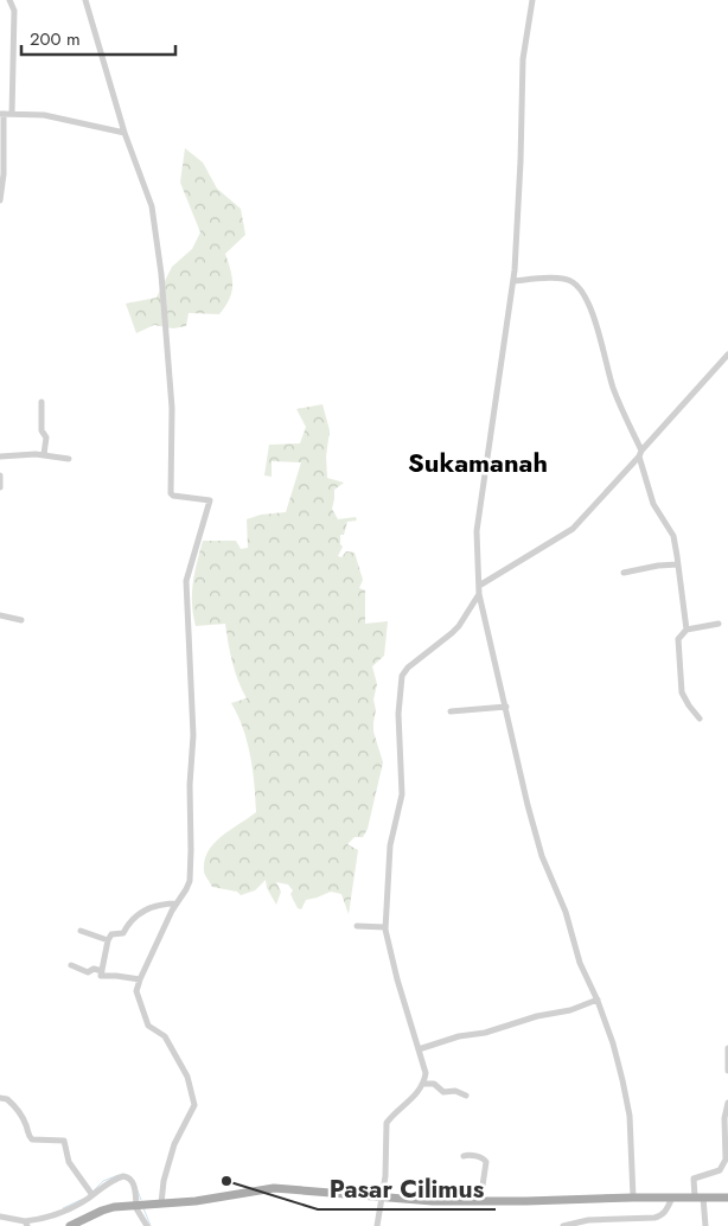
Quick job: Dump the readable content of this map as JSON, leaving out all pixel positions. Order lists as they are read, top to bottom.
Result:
{
  "districts": ["Sukamanah"],
  "places": ["Pasar Cilimus"],
  "scale_bar": "200 m"
}
